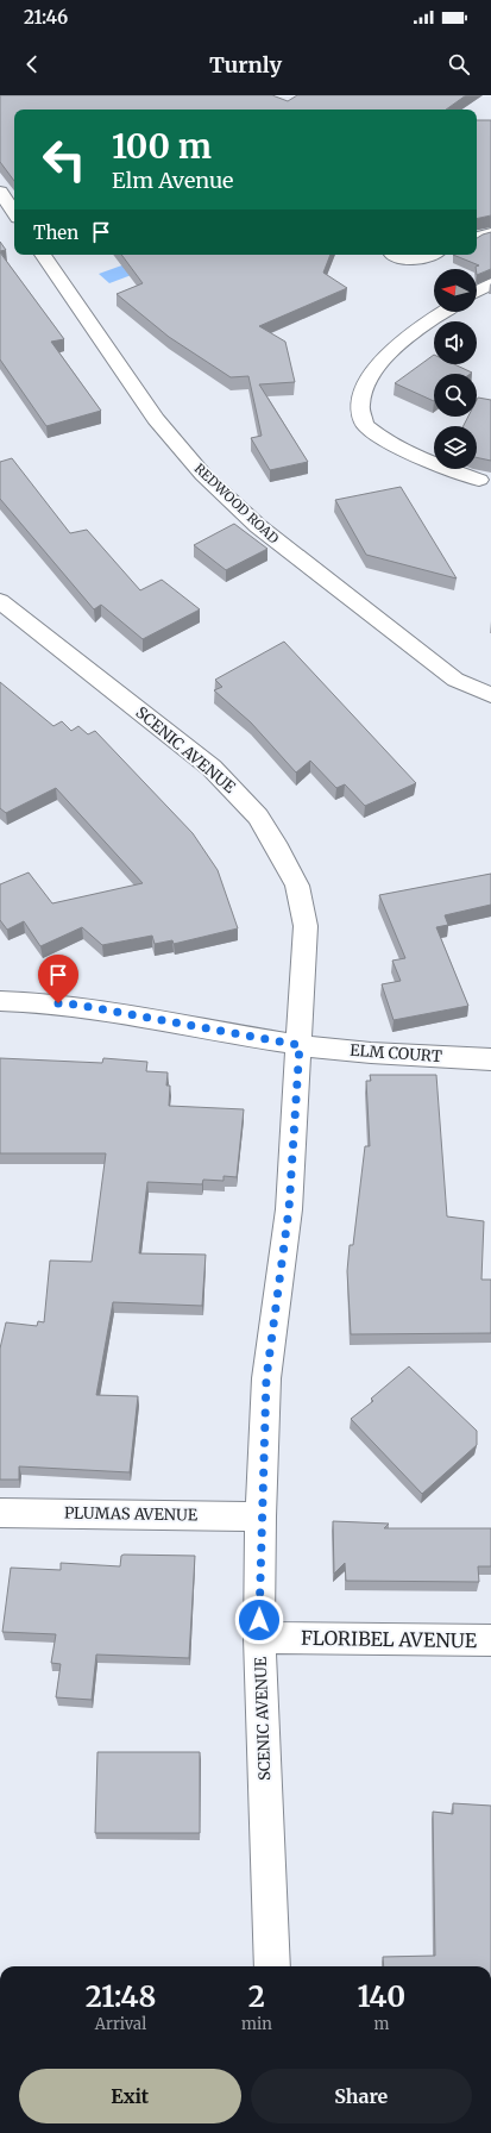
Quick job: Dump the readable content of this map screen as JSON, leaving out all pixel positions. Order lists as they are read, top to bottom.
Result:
{
  "streets": {
    "street": [
      "REDWOOD ROAD",
      "SCENIC AVENUE",
      "ELM COURT",
      "PLUMAS AVENUE",
      "FLORIBEL AVENUE"
    ]
  },
  "crossings": [
    ["SCENIC AVENUE", "ELM COURT"],
    ["SCENIC AVENUE", "PLUMAS AVENUE"],
    ["SCENIC AVENUE", "FLORIBEL AVENUE"]
  ],
  "north": "left",
  "page": {
    "status": "21:46",
    "header": "Turnly",
    "turn": ["100 m", "Elm Avenue"],
    "then": "Then",
    "eta": [
      "21:48",
      "Arrival",
      "2",
      "min",
      "140",
      "m"
    ],
    "buttons": ["Exit", "Share"]
  }
}
